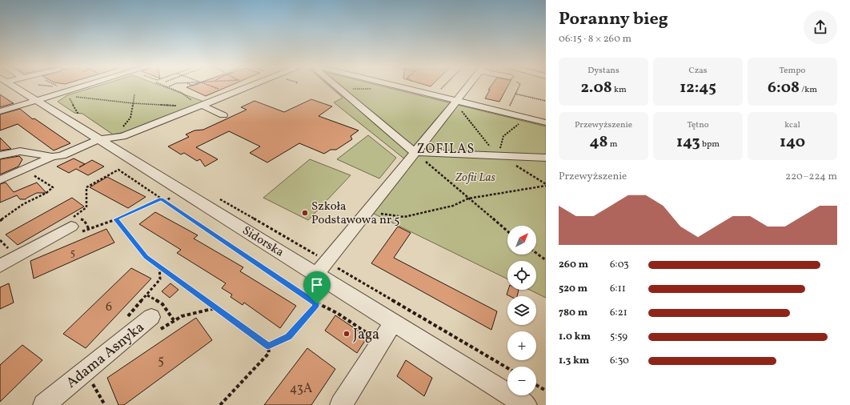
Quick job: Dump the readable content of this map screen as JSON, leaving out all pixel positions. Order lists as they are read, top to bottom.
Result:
{
  "streets": {
    "street": ["Sidorska", "Adama Asnyka"]
  },
  "districts": ["ZOFILAS"],
  "parks": ["Zofii Las"],
  "places": ["Szkoła Podstawowa nr 5", "Jaga"],
  "house_numbers": [
    "5",
    "6",
    "5",
    "43A"
  ],
  "north": "top right",
  "page": {
    "heading": ["Poranny bieg", "06:15 · 8 × 260 m"],
    "stats": [
      ["Dystans", "2.08 km"],
      ["Czas", "12:45"],
      ["Tempo", "6:08 /km"],
      ["Przewyższenie", "48 m"],
      ["Tętno", "143 bpm"],
      ["kcal", "140"]
    ],
    "chart": ["Przewyższenie", "220–224 m"],
    "map_buttons": ["+", "−"],
    "list": [
      {
        "name": "260 m",
        "note": "6:03"
      },
      {
        "name": "520 m",
        "note": "6:11"
      },
      {
        "name": "780 m",
        "note": "6:21"
      },
      {
        "name": "1.0 km",
        "note": "5:59"
      },
      {
        "name": "1.3 km",
        "note": "6:30"
      }
    ]
  }
}
